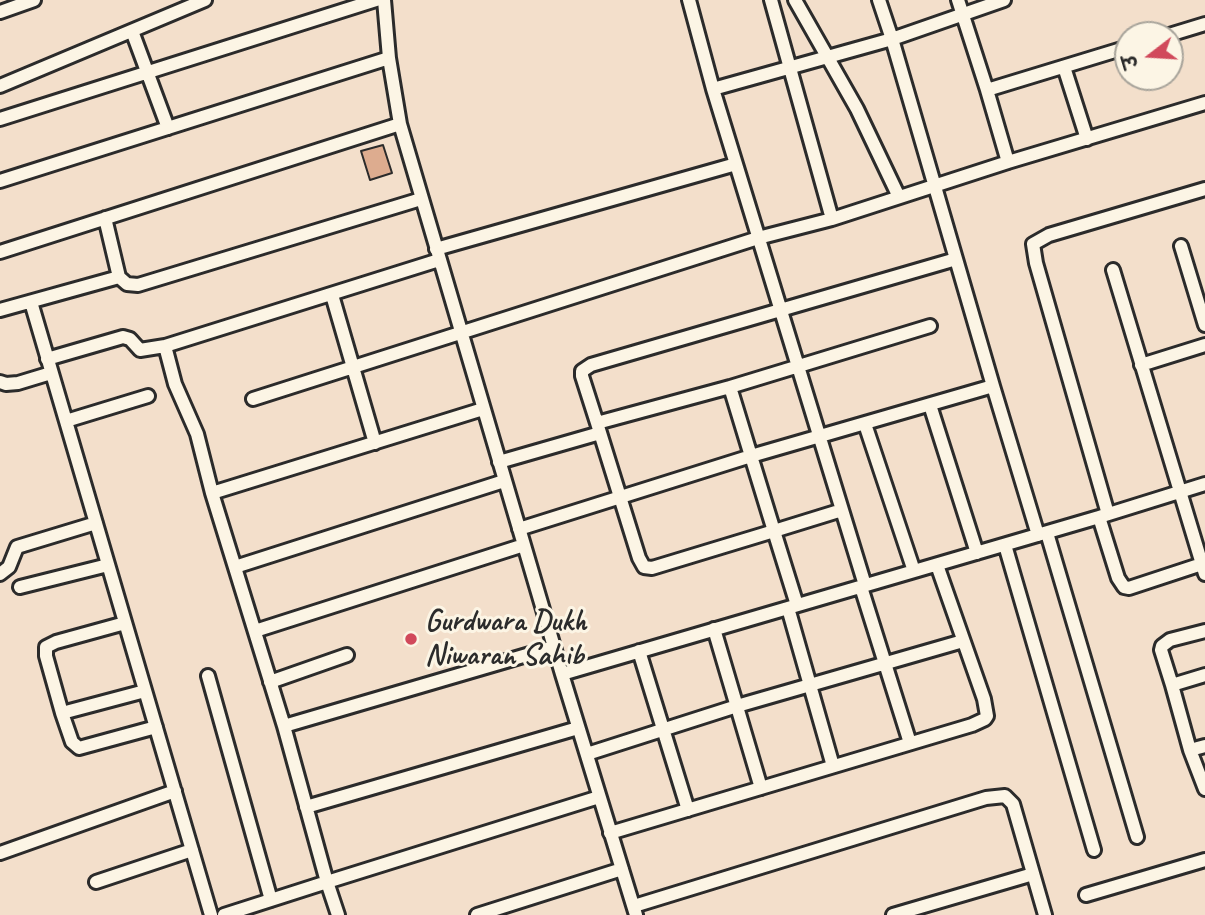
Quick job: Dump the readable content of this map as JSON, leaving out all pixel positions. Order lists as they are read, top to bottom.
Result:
{
  "places": ["Gurdwara Dukh Niwaran Sahib"],
  "north": "left"
}
